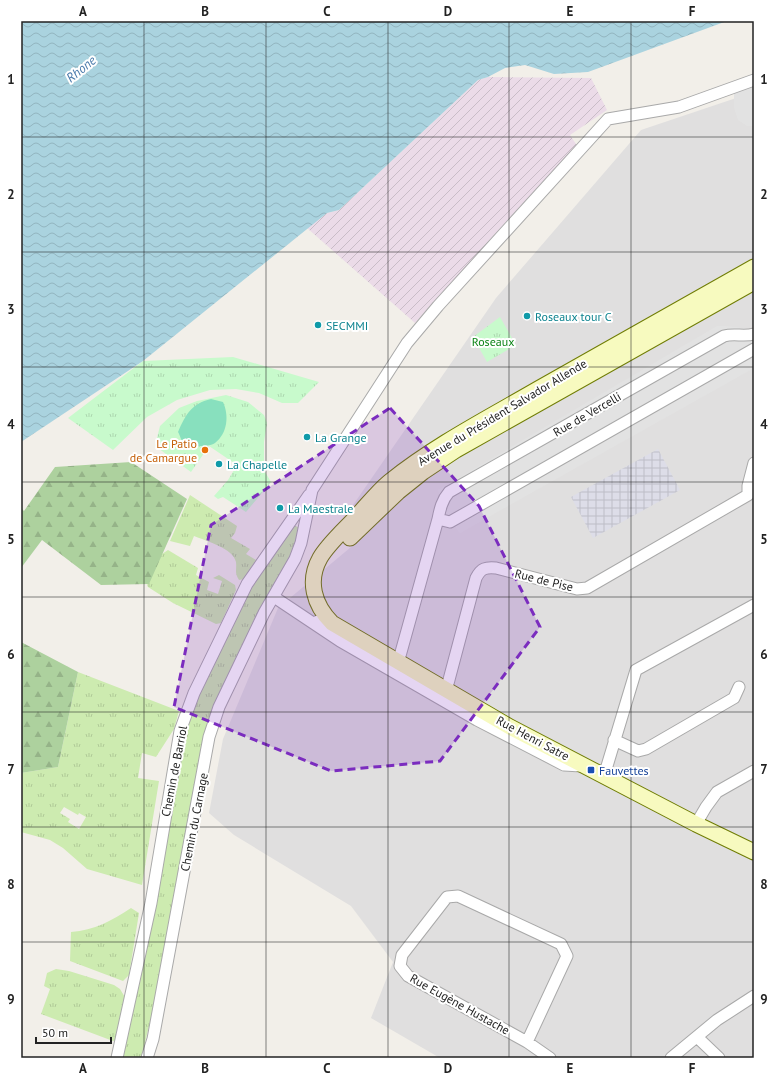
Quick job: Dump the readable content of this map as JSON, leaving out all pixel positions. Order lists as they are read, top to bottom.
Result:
{
  "streets": {
    "street": [
      "Rue de Vercelli",
      "Rue de Pise",
      "Rue Henri Satre",
      "Chemin de Barriol",
      "Chemin du Carnage",
      "Rue Eugène Hustache"
    ]
  },
  "crossings": [
    ["Rue de Vercelli", "Rue Henri Satre"],
    ["Rue de Pise", "Rue Henri Satre"],
    ["Chemin de Barriol", "Chemin du Carnage"]
  ],
  "water": ["Rhone"],
  "parks": ["Roseaux"],
  "places": {
    "other": [
      "Roseaux tour C",
      "SECMMI",
      "La Grange",
      "Le Patio de Camargue",
      "La Chapelle",
      "La Maestrale"
    ],
    "transit": ["Fauvettes"]
  },
  "scale_bar": "50 m",
  "grid": {
    "columns": [
      "A",
      "B",
      "C",
      "D",
      "E",
      "F"
    ],
    "rows": [
      "1",
      "2",
      "3",
      "4",
      "5",
      "6",
      "7",
      "8",
      "9"
    ]
  }
}
